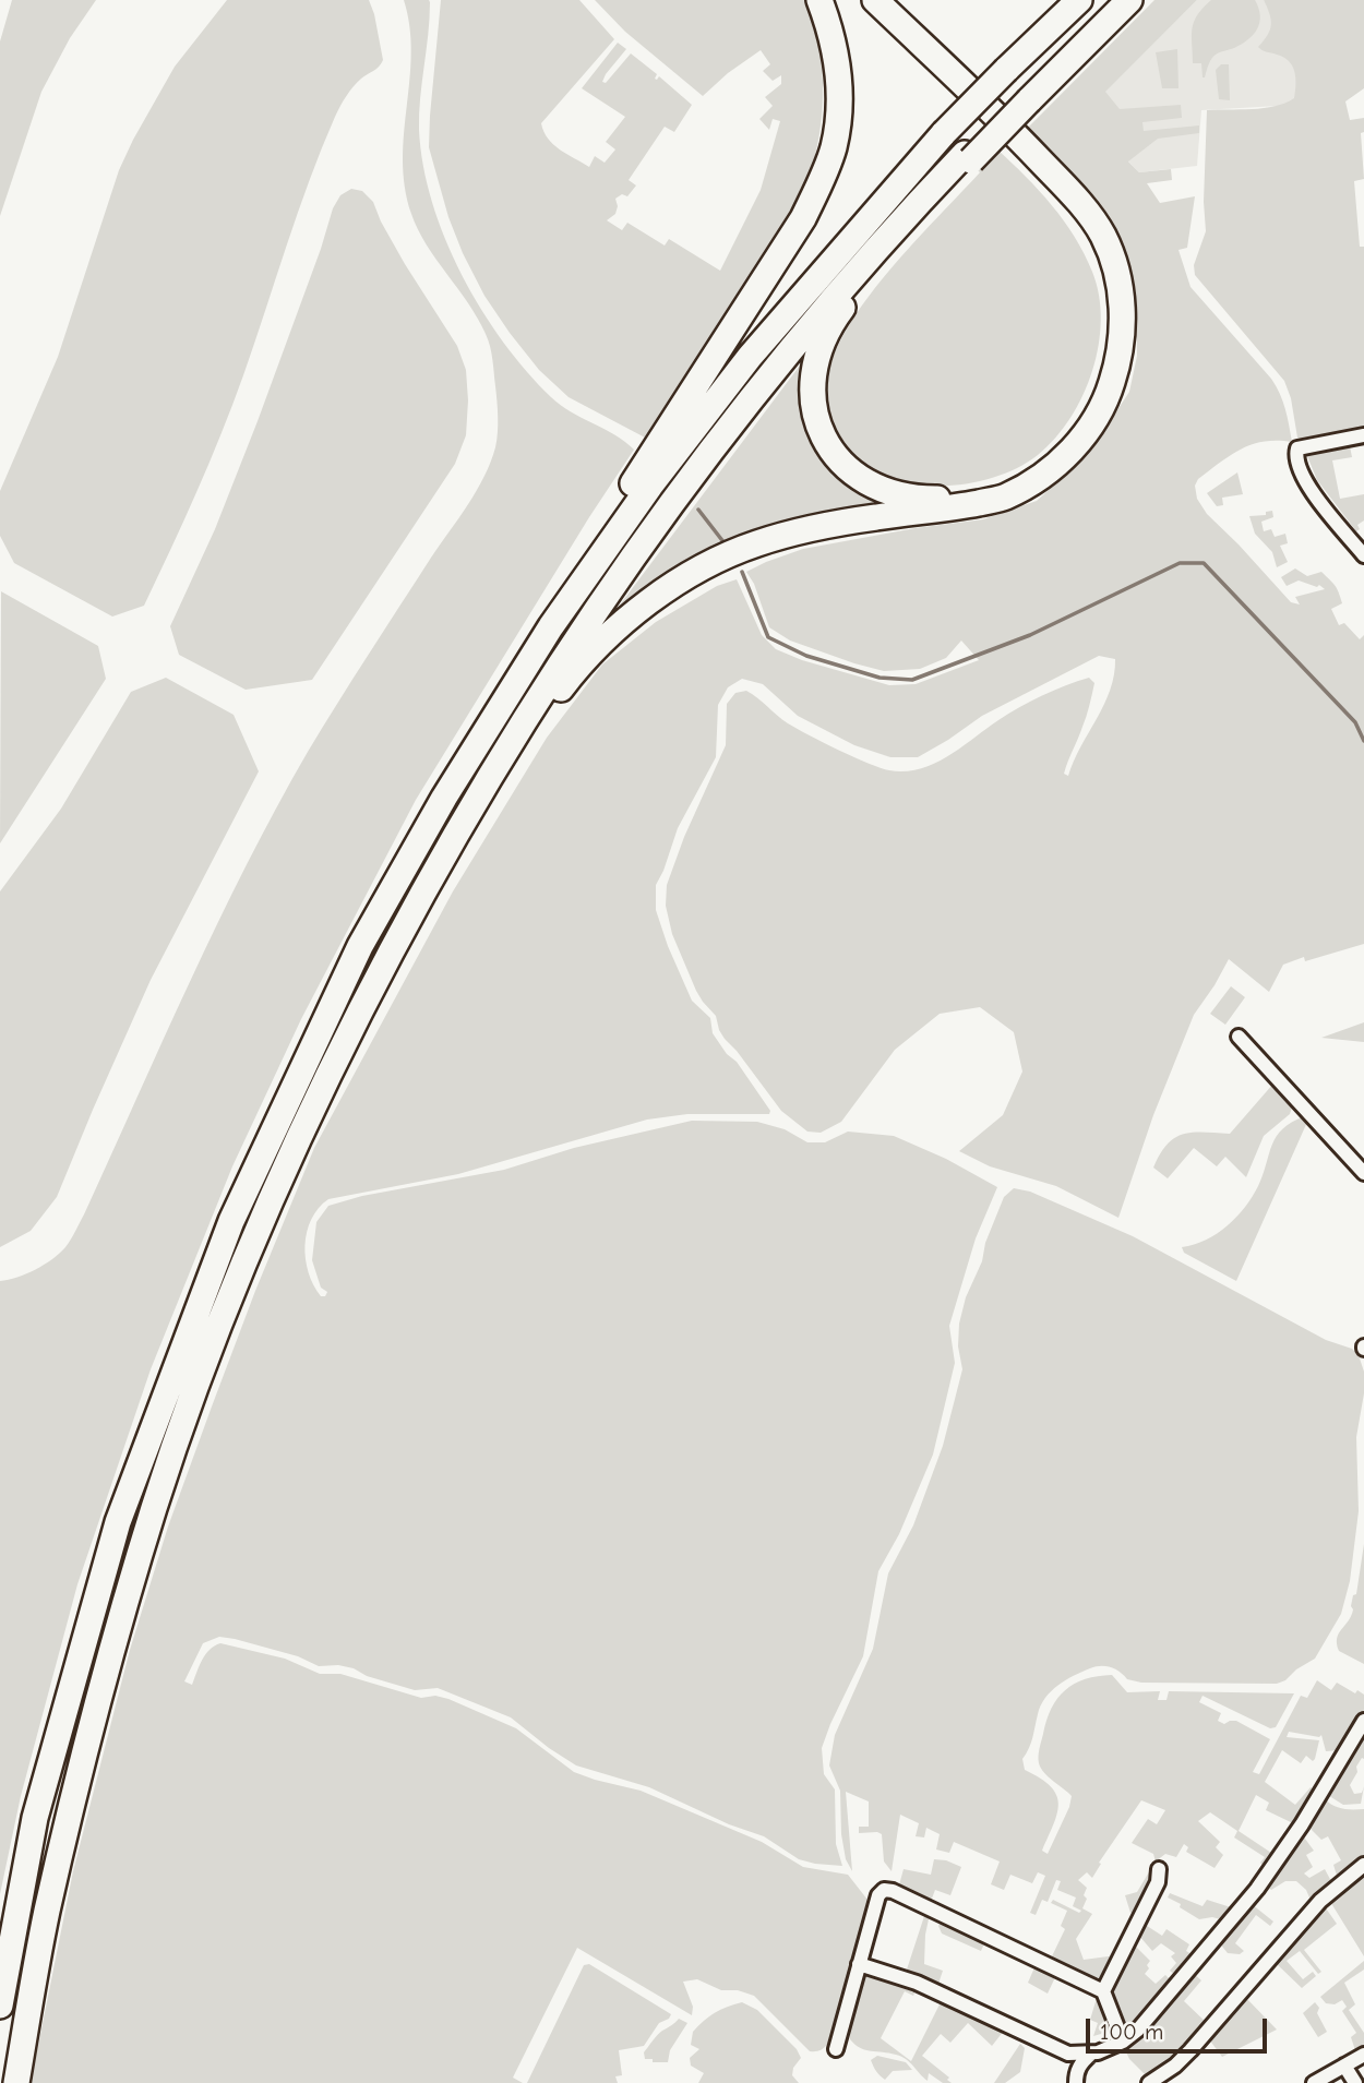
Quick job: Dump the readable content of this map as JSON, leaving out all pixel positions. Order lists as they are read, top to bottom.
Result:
{
  "scale_bar": "100 m"
}
